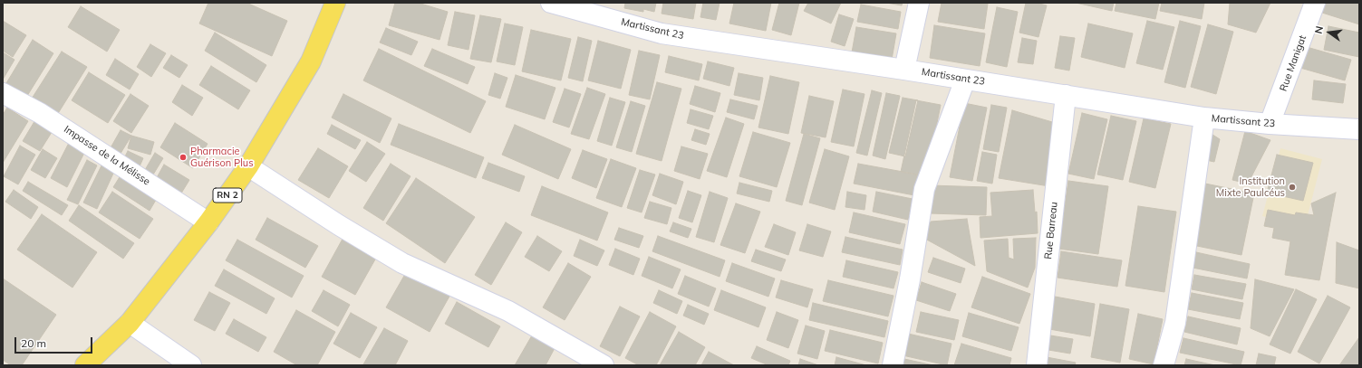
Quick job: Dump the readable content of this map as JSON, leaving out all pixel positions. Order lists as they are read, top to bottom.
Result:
{
  "streets": {
    "main road": ["RN 2"],
    "street": [
      "Martissant 23",
      "Rue Manigat",
      "Impasse de la Mélisse",
      "Rue Barreau"
    ]
  },
  "crossings": [
    ["Martissant 23", "Rue Manigat"],
    ["Martissant 23", "Rue Barreau"],
    ["Impasse de la Mélisse", "RN 2"]
  ],
  "places": ["Pharmacie Guérison Plus", "Institution Mixte Paulcéus"],
  "scale_bar": "20 m",
  "north": "left"
}
